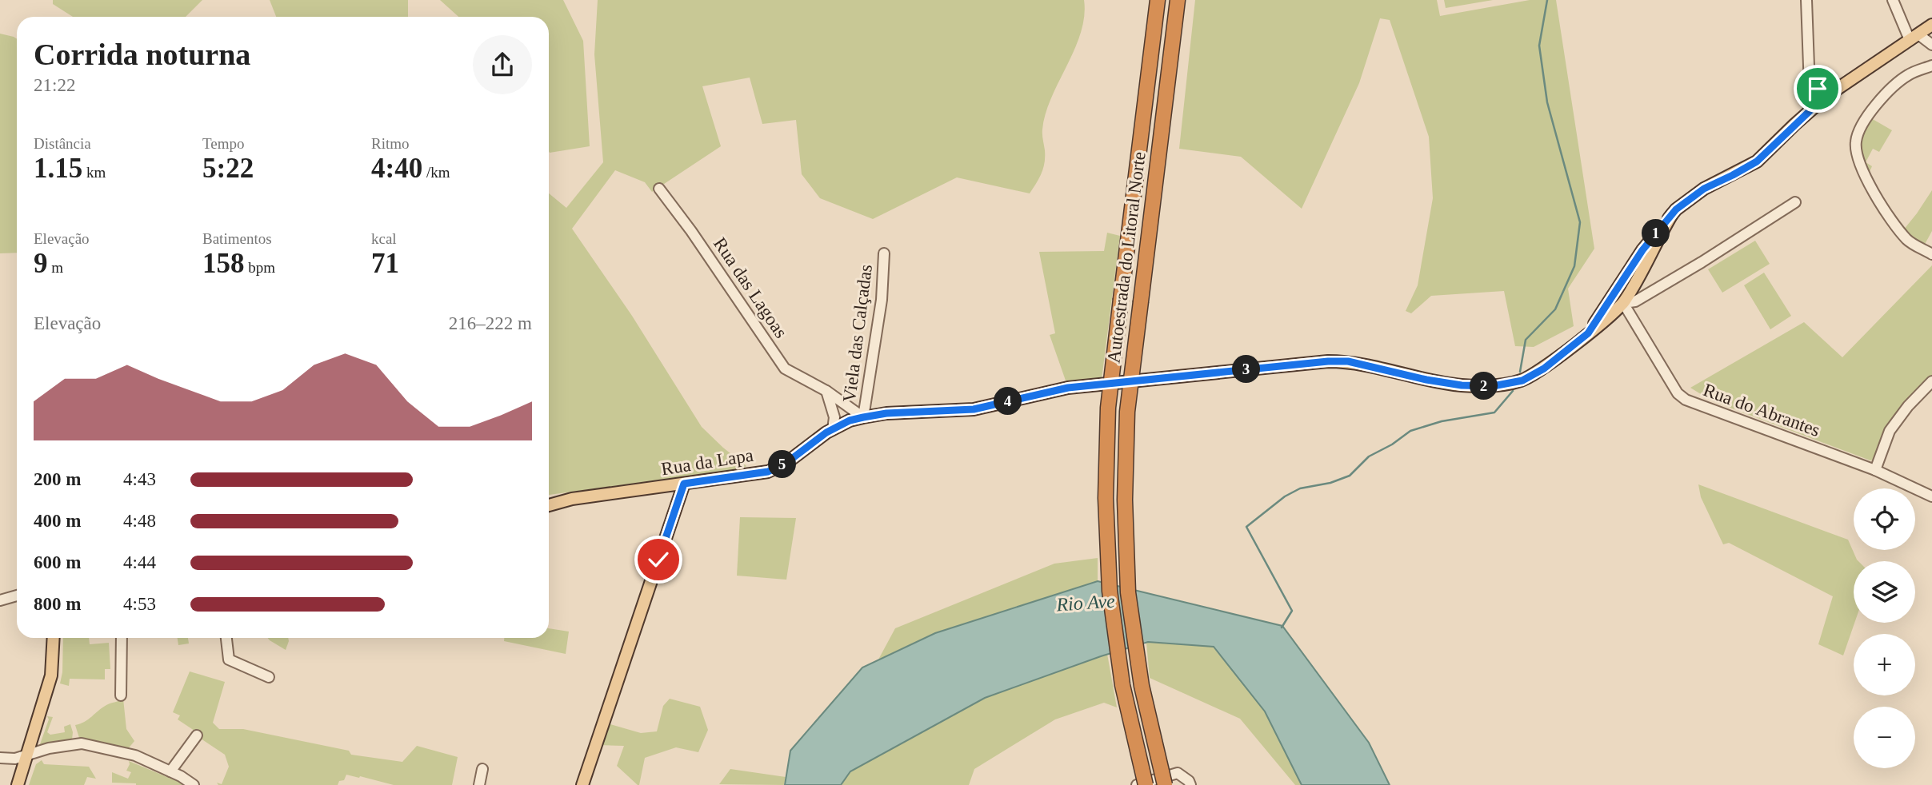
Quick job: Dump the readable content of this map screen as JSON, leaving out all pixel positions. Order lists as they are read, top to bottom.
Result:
{
  "streets": {
    "highway": ["Autoestrada do Litoral Norte"],
    "main road": ["Rua da Lapa"],
    "street": ["Rua das Lagoas", "Viela das Calçadas", "Rua do Abrantes"]
  },
  "crossings": [
    ["Rua das Lagoas", "Viela das Calçadas"],
    ["Rua das Lagoas", "Rua da Lapa"],
    ["Viela das Calçadas", "Rua da Lapa"],
    ["Rua do Abrantes", "Rua da Lapa"]
  ],
  "water": ["Rio Ave"],
  "page": {
    "heading": ["Corrida noturna", "21:22"],
    "stats": [
      ["Distância", "1.15 km"],
      ["Tempo", "5:22"],
      ["Ritmo", "4:40 /km"],
      ["Elevação", "9 m"],
      ["Batimentos", "158 bpm"],
      ["kcal", "71"]
    ],
    "pins": [
      "1",
      "3",
      "2",
      "4",
      "5"
    ],
    "chart": ["Elevação", "216–222 m"],
    "list": [
      {
        "name": "200 m",
        "note": "4:43"
      },
      {
        "name": "400 m",
        "note": "4:48"
      },
      {
        "name": "600 m",
        "note": "4:44"
      },
      {
        "name": "800 m",
        "note": "4:53"
      }
    ],
    "map_buttons": ["+", "−"]
  }
}
